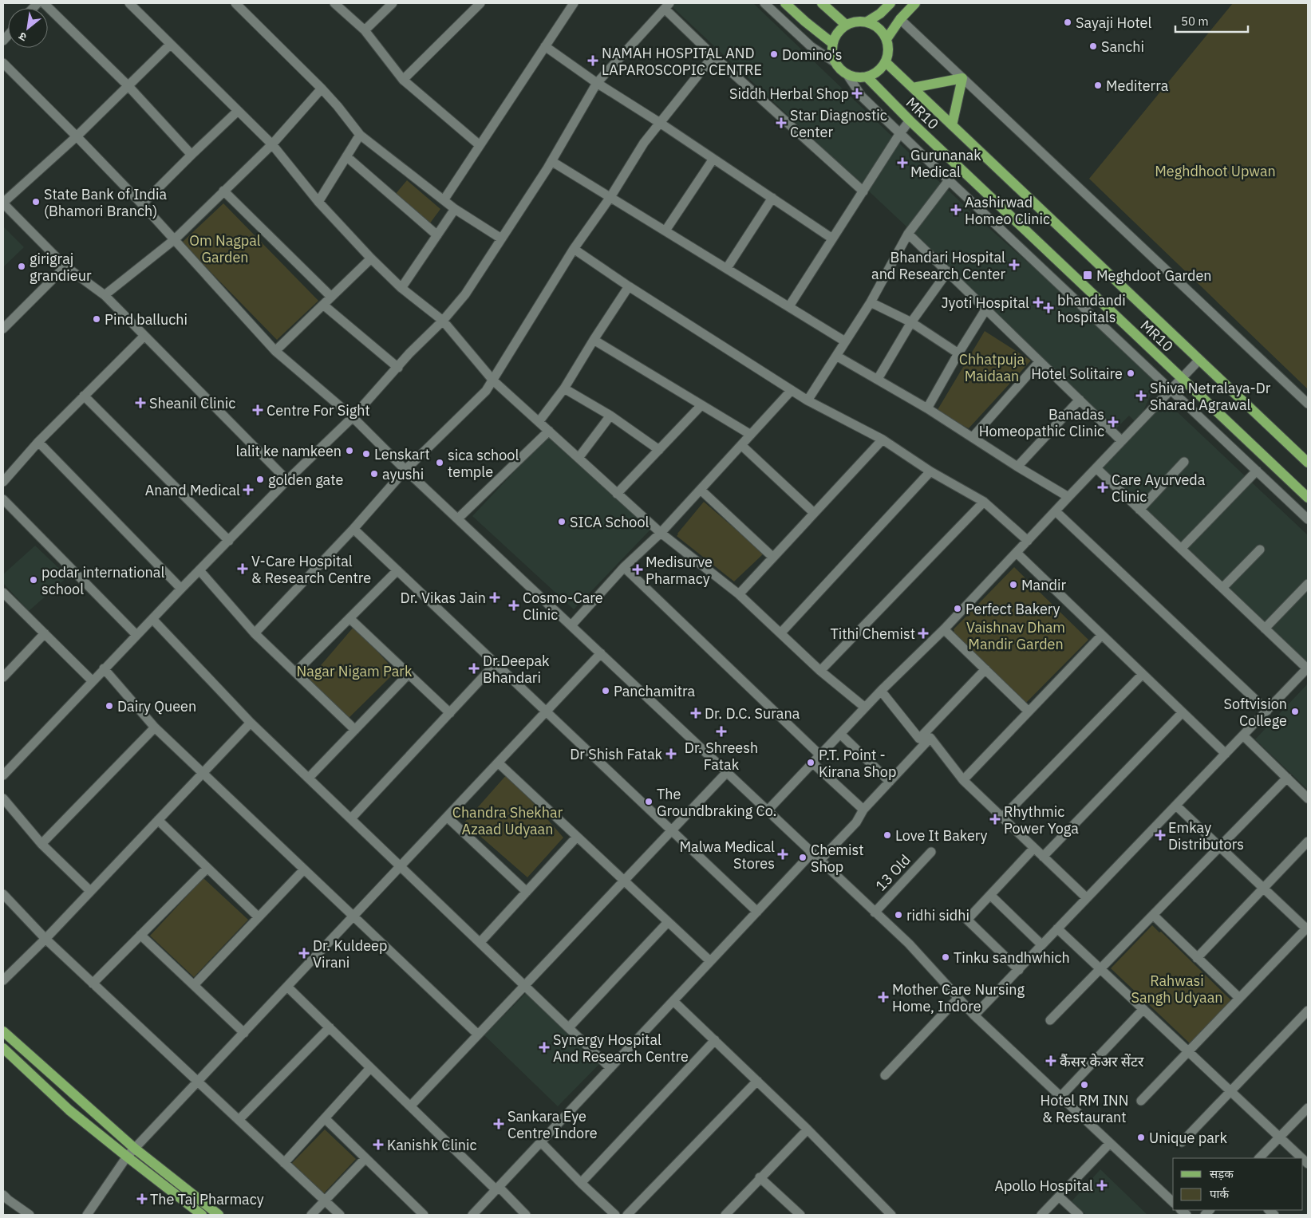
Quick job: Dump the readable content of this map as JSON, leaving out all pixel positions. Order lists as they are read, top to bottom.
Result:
{
  "streets": {
    "main road": ["MR10"],
    "street": ["13 Old"]
  },
  "parks": [
    "Meghdhoot Upwan",
    "Om Nagpal Garden",
    "Chhatpuja Maidaan",
    "Vaishnav Dham Mandir Garden",
    "Nagar Nigam Park",
    "Chandra Shekhar Azaad Udyaan",
    "Rahwasi Sangh Udyaan"
  ],
  "places": {
    "other": [
      "Sayaji Hotel",
      "Sanchi",
      "Domino's",
      "Mediterra",
      "State Bank of India (Bhamori Branch)",
      "girigraj grandieur",
      "Pind balluchi",
      "Hotel Solitaire",
      "lalit ke namkeen",
      "Lenskart",
      "sica school temple",
      "ayushi",
      "golden gate",
      "SICA School",
      "podar international school",
      "Mandir",
      "Perfect Bakery",
      "Panchamitra",
      "Dairy Queen",
      "Softvision College",
      "P.T. Point - Kirana Shop",
      "The Groundbraking Co.",
      "Love It Bakery",
      "Chemist Shop",
      "ridhi sidhi",
      "Tinku sandhwhich",
      "Hotel RM INN & Restaurant",
      "Unique park"
    ],
    "health": [
      "NAMAH HOSPITAL AND LAPAROSCOPIC CENTRE",
      "Siddh Herbal Shop",
      "Star Diagnostic Center",
      "Gurunanak Medical",
      "Aashirwad Homeo Clinic",
      "Bhandari Hospital and Research Center",
      "Jyoti Hospital",
      "bhandandi hospitals",
      "Shiva Netralaya-Dr Sharad Agrawal",
      "Sheanil Clinic",
      "Centre For Sight",
      "Banadas Homeopathic Clinic",
      "Care Ayurveda Clinic",
      "Anand Medical",
      "V-Care Hospital & Research Centre",
      "Medisurve Pharmacy",
      "Dr. Vikas Jain",
      "Cosmo-Care Clinic",
      "Tithi Chemist",
      "Dr.Deepak Bhandari",
      "Dr. D.C. Surana",
      "Dr. Shreesh Fatak",
      "Dr Shish Fatak",
      "Rhythmic Power Yoga",
      "Emkay Distributors",
      "Malwa Medical Stores",
      "Dr. Kuldeep Virani",
      "Mother Care Nursing Home, Indore",
      "Synergy Hospital And Research Centre",
      "कैंसर केअर सेंटर",
      "Sankara Eye Centre Indore",
      "Kanishk Clinic",
      "Apollo Hospital",
      "The Taj Pharmacy"
    ],
    "transit": ["Meghdoot Garden"]
  },
  "legend": ["सड़क", "पार्क"],
  "scale_bar": "50 m",
  "north": "bottom left"
}
